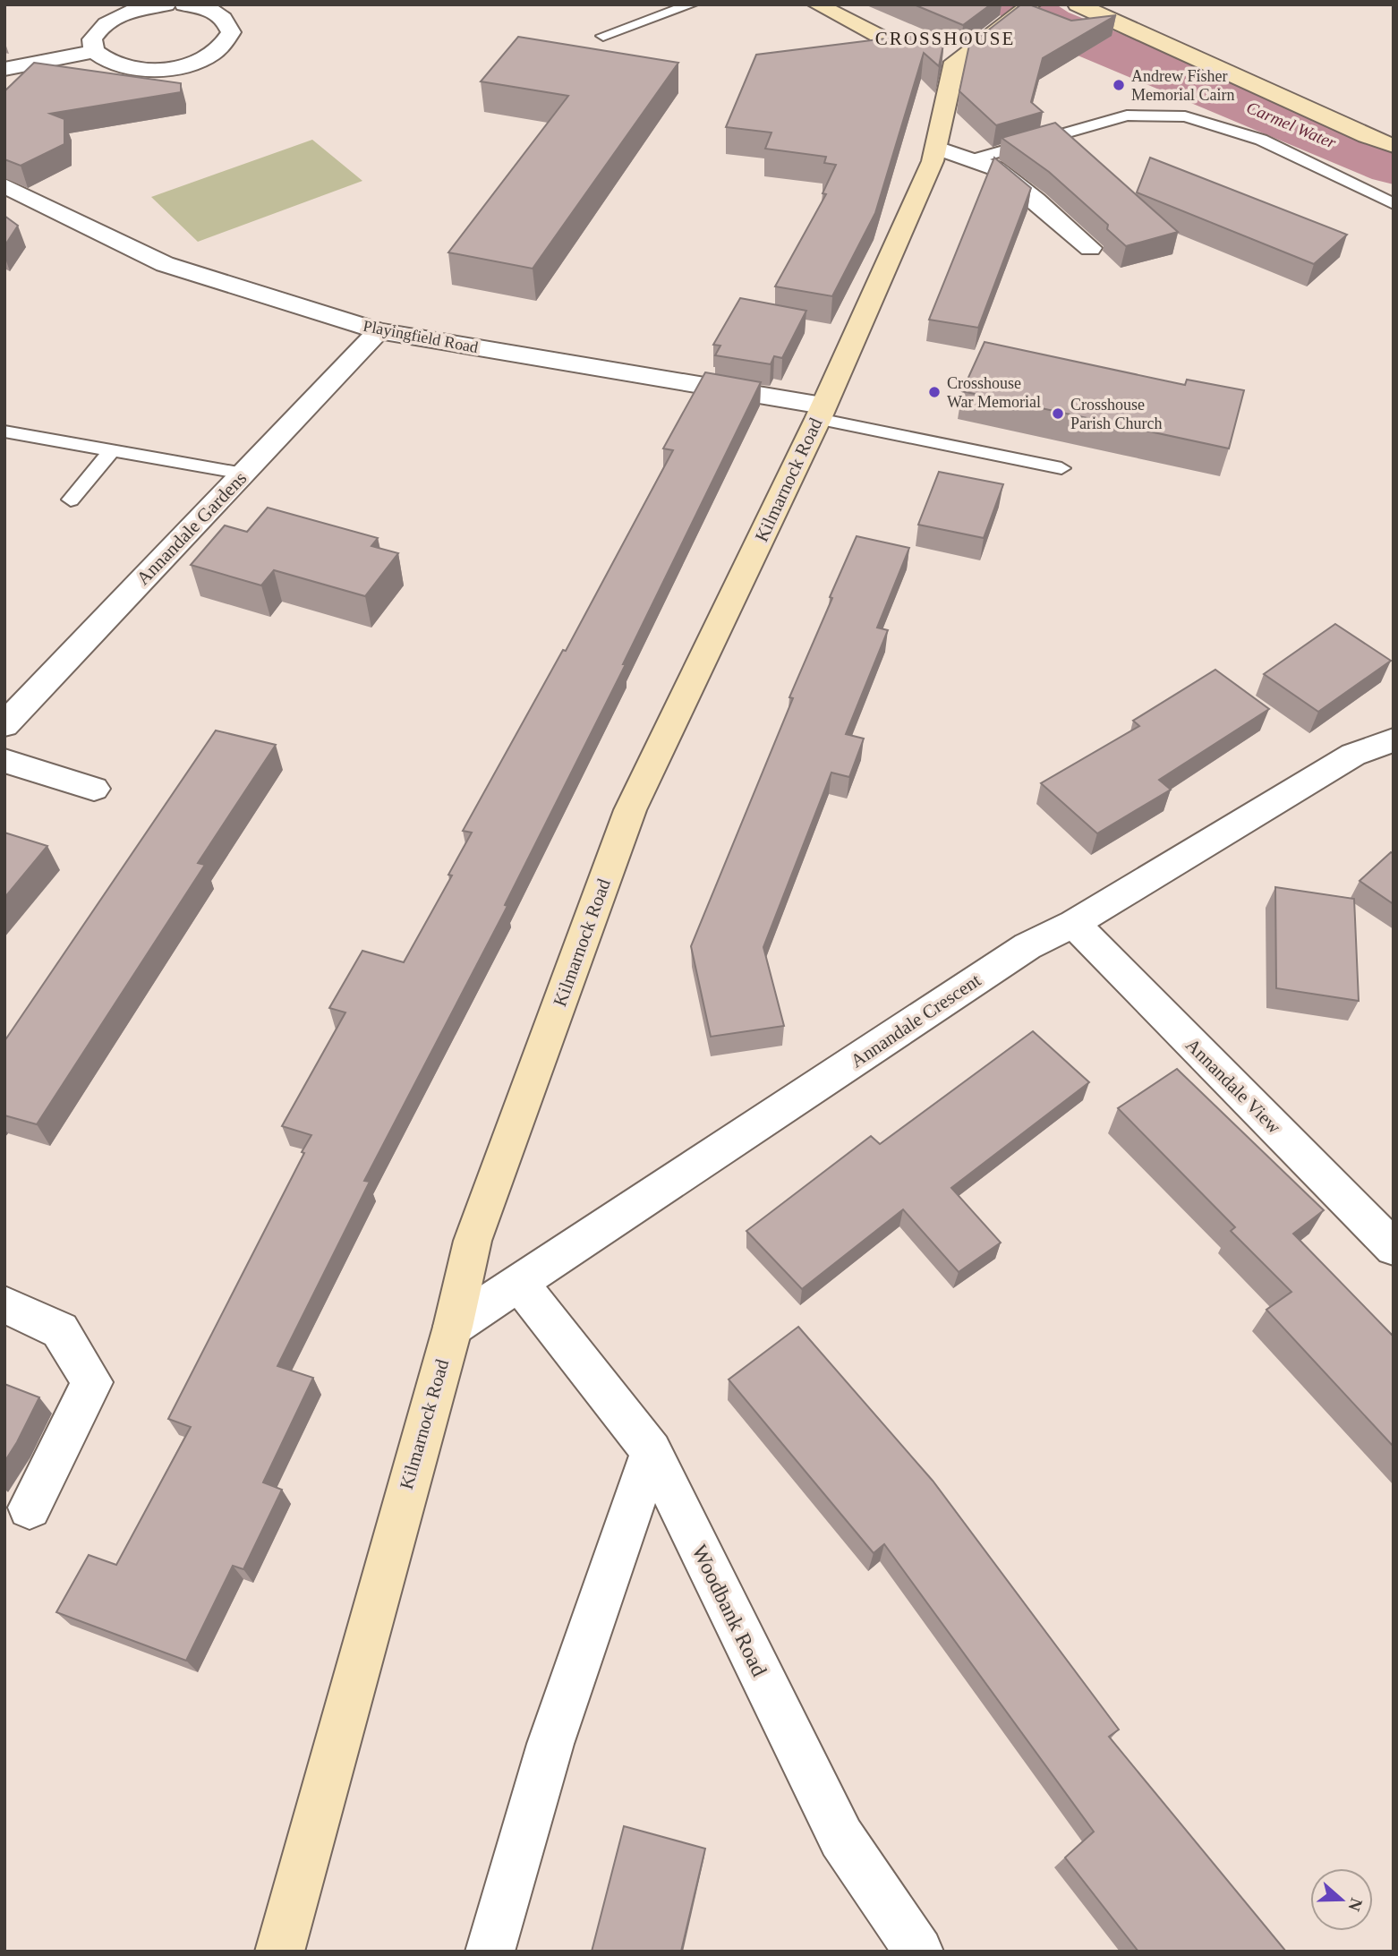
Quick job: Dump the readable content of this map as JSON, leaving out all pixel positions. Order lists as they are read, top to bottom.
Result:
{
  "streets": {
    "main road": ["Kilmarnock Road"],
    "street": [
      "Playingfield Road",
      "Annandale Gardens",
      "Annandale Crescent",
      "Annandale View",
      "Woodbank Road"
    ]
  },
  "crossings": [
    ["Playingfield Road", "Kilmarnock Road"],
    ["Playingfield Road", "Annandale Gardens"],
    ["Kilmarnock Road", "Annandale Crescent"],
    ["Annandale Crescent", "Annandale View"],
    ["Annandale Crescent", "Woodbank Road"]
  ],
  "districts": ["CROSSHOUSE"],
  "water": ["Carmel Water"],
  "places": ["Andrew Fisher Memorial Cairn", "Crosshouse War Memorial", "Crosshouse Parish Church"],
  "north": "right"
}
